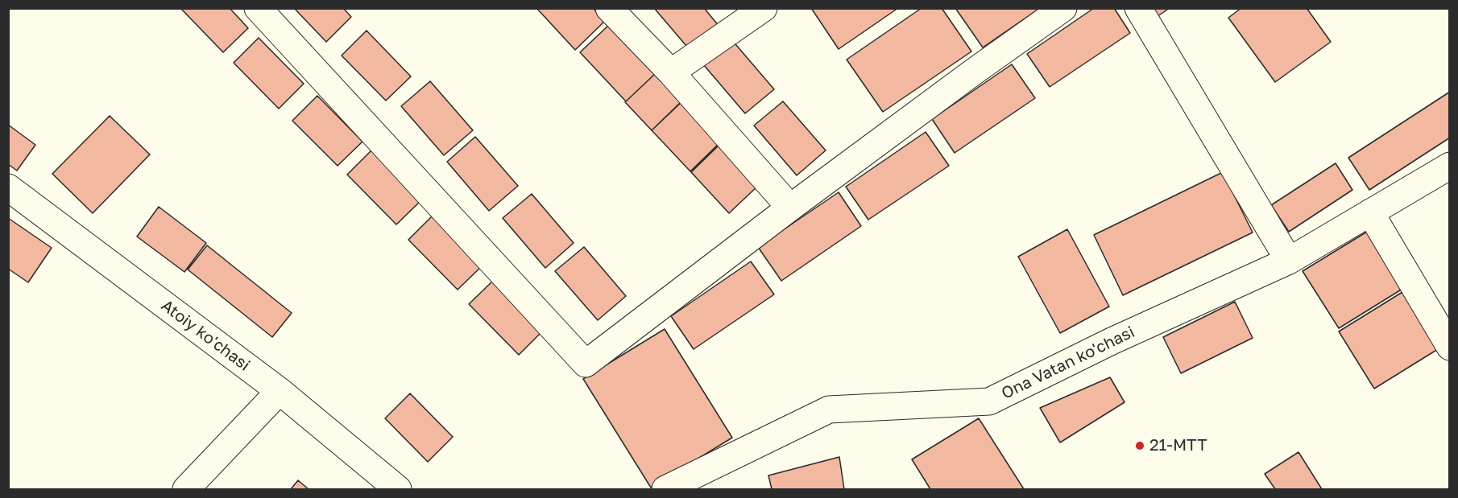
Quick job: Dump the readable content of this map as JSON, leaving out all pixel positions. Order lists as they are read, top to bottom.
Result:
{
  "streets": {
    "street": ["Atoiy ko'chasi", "Ona Vatan ko'chasi"]
  },
  "places": ["21-MTT"]
}
